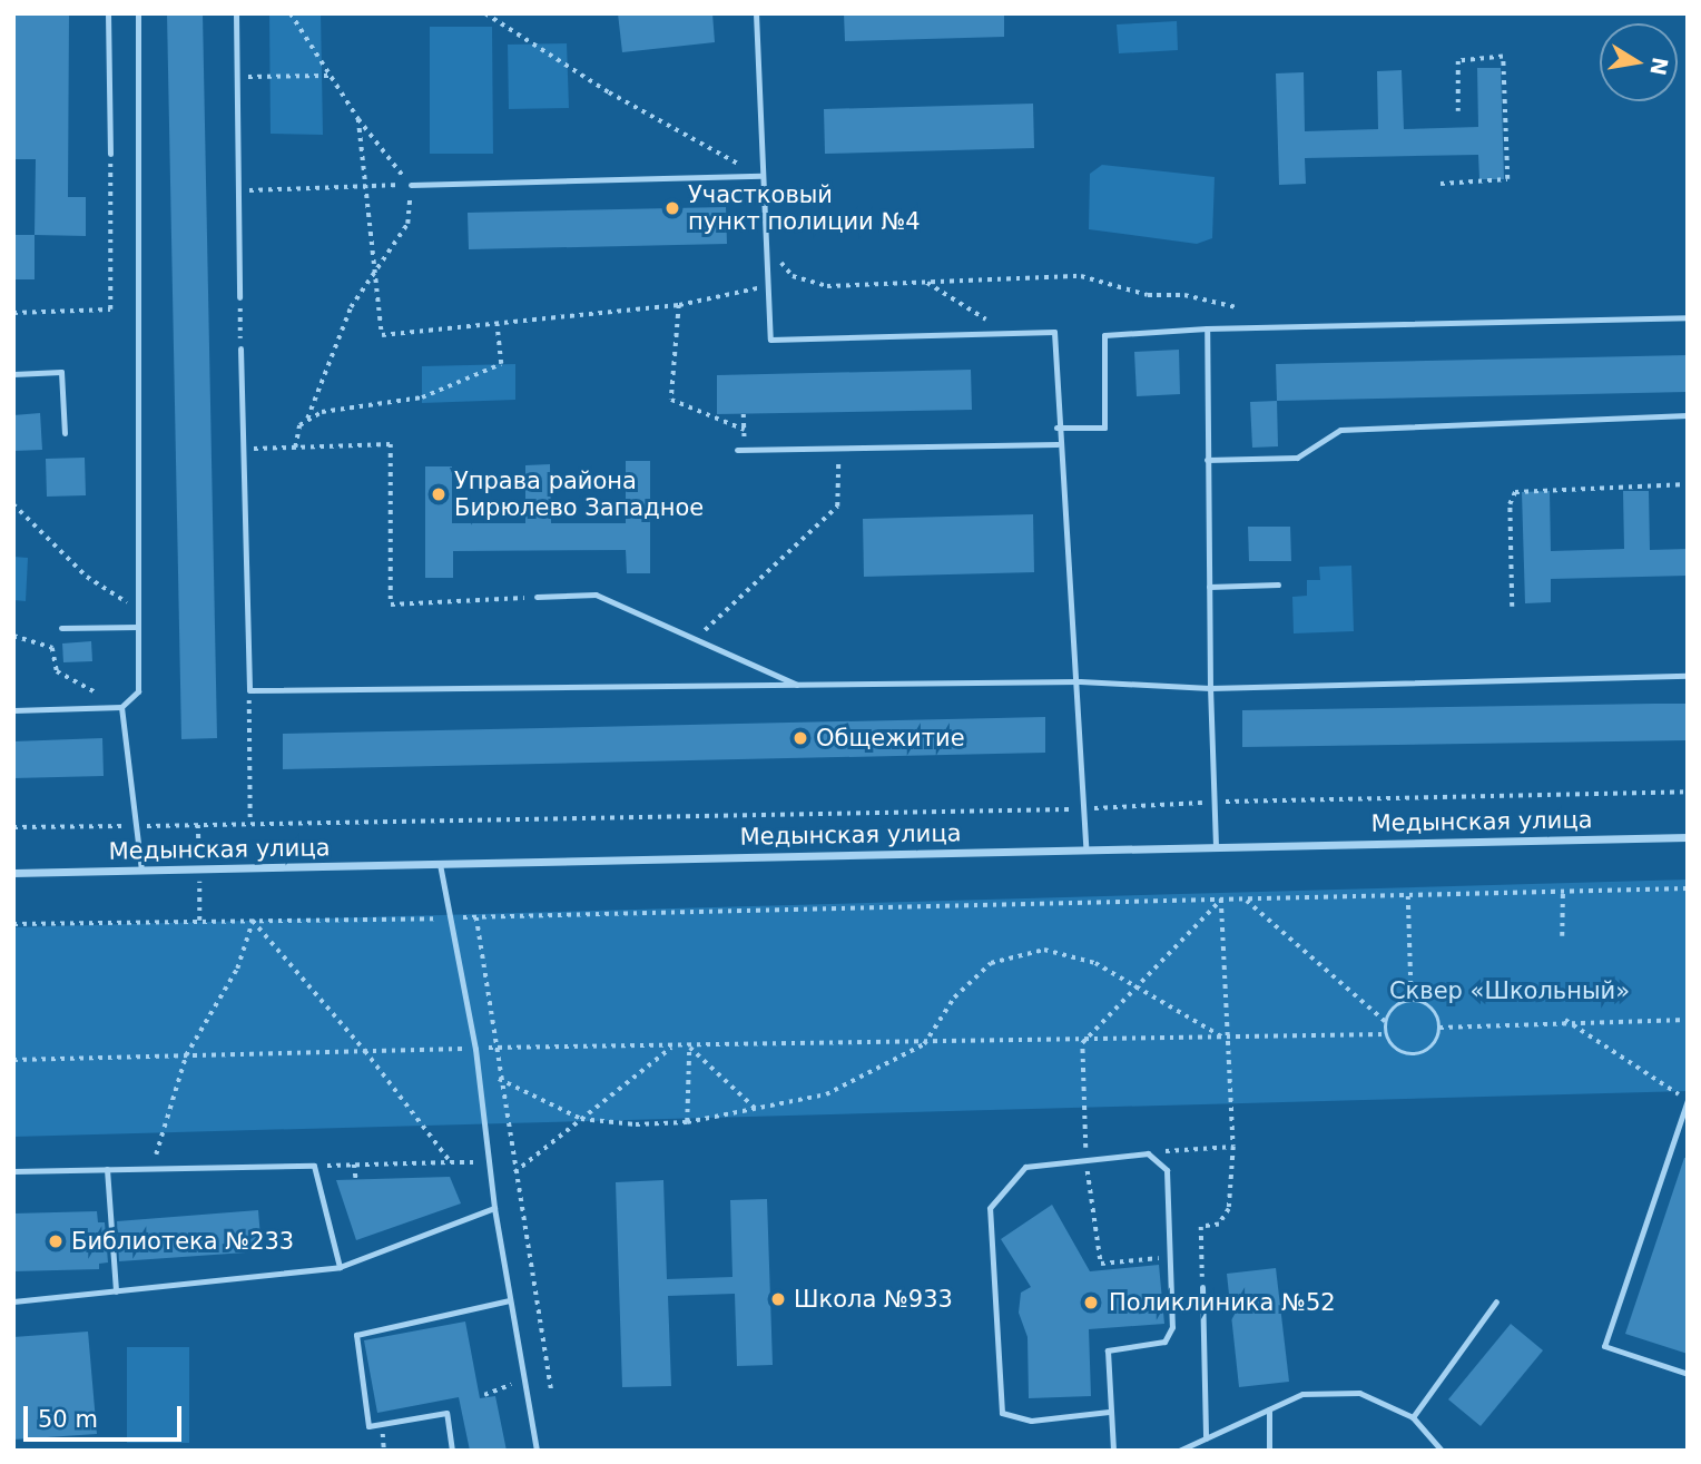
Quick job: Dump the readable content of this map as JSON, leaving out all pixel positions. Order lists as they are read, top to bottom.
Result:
{
  "streets": {
    "street": ["Медынская улица"]
  },
  "parks": ["Сквер «Школьный»"],
  "places": [
    "Участковый пункт полиции №4",
    "Управа района Бирюлево Западное",
    "Общежитие",
    "Библиотека №233",
    "Школа №933",
    "Поликлиника №52"
  ],
  "scale_bar": "50 m",
  "north": "right"
}
